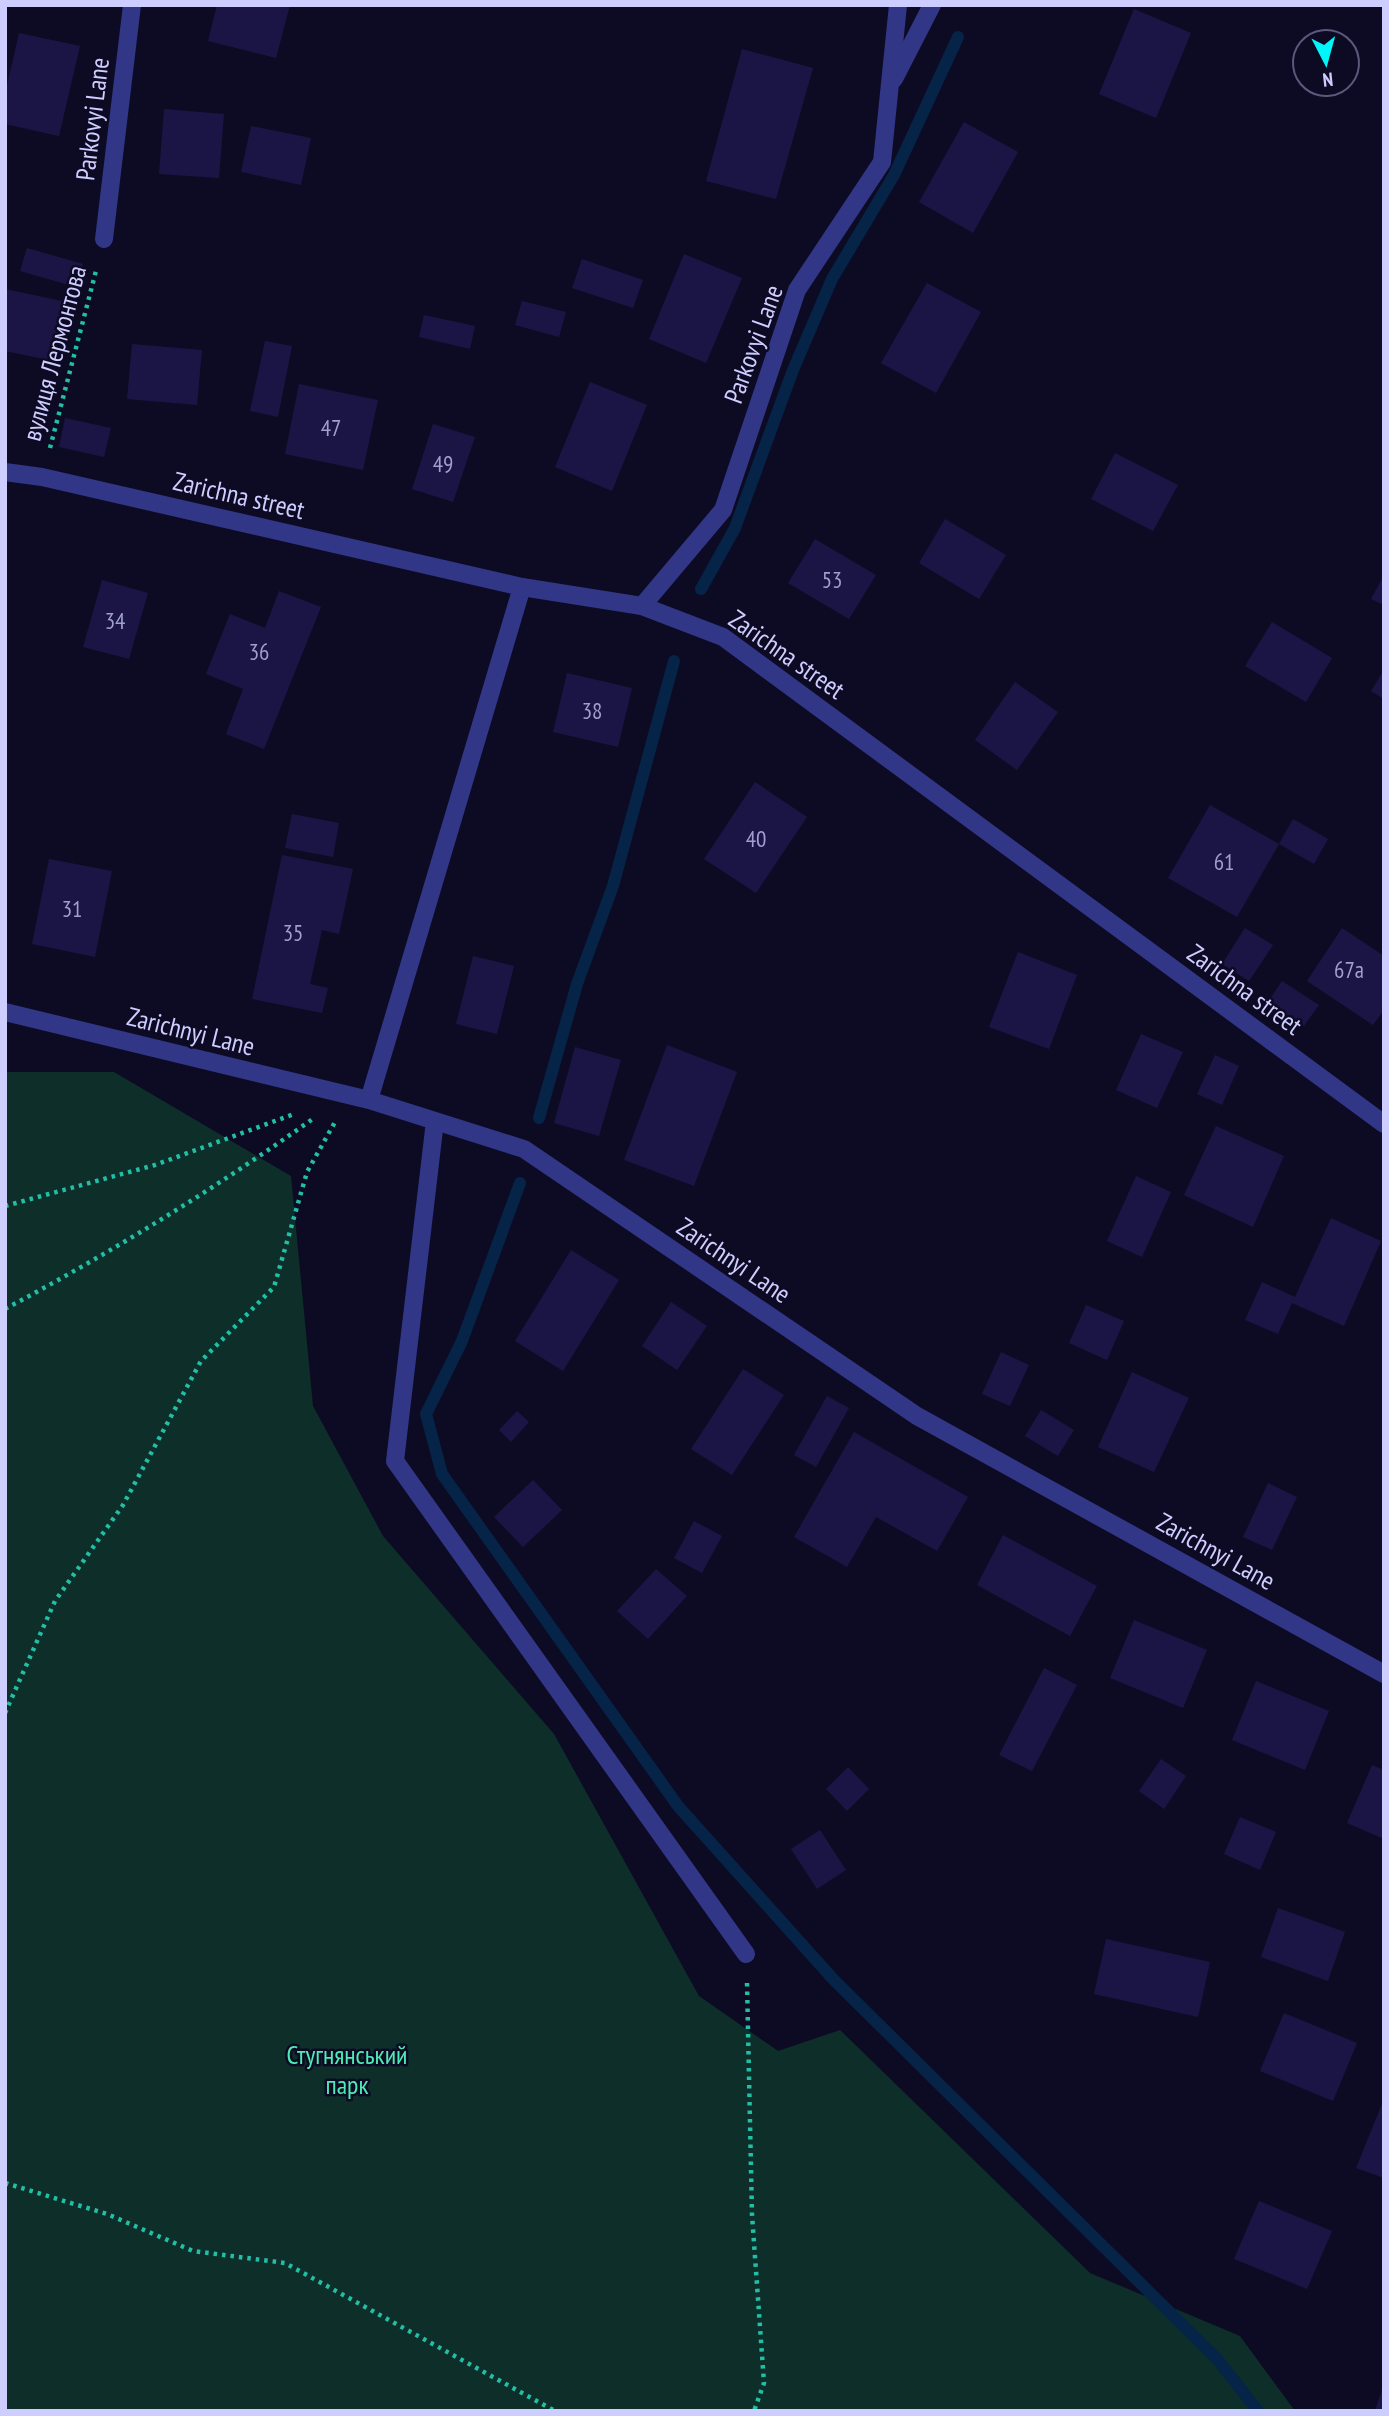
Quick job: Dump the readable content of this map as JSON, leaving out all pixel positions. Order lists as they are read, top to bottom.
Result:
{
  "streets": {
    "street": ["Parkovyi Lane", "Zarichna street", "Zarichnyi Lane"],
    "path": ["вулиця Лермонтова"]
  },
  "crossings": [
    ["Parkovyi Lane", "вулиця Лермонтова"],
    ["Parkovyi Lane", "Zarichna street"],
    ["вулиця Лермонтова", "Zarichna street"]
  ],
  "parks": ["Стугнянський парк"],
  "house_numbers": [
    "47",
    "49",
    "53",
    "34",
    "36",
    "38",
    "40",
    "61",
    "31",
    "35",
    "67а"
  ],
  "north": "bottom"
}
